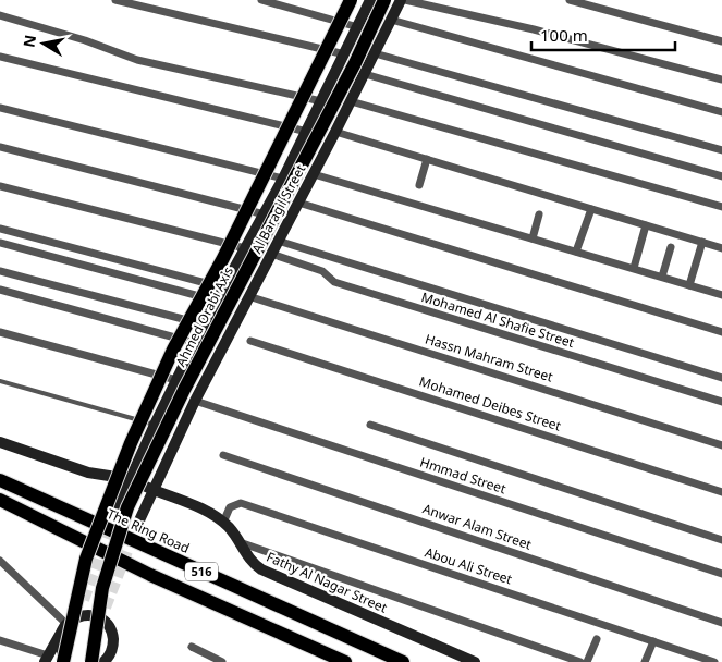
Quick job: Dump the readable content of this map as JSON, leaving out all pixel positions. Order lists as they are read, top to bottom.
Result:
{
  "streets": {
    "highway": ["Ahmed Orabi Axis", "The Ring Road", "516"],
    "street": [
      "Al Baragil Street",
      "Mohamed Al Shafie Street",
      "Hassn Mahram Street",
      "Mohamed Deibes Street",
      "Hmmad Street",
      "Anwar Alam Street",
      "Abou Ali Street",
      "Fathy Al Nagar Street"
    ]
  },
  "crossings": [
    ["Al Baragil Street", "Mohamed Al Shafie Street"],
    ["Al Baragil Street", "Hassn Mahram Street"],
    ["Al Baragil Street", "Hmmad Street"],
    ["Al Baragil Street", "Fathy Al Nagar Street"],
    ["Abou Ali Street", "Fathy Al Nagar Street"]
  ],
  "scale_bar": "100 m",
  "north": "left"
}
